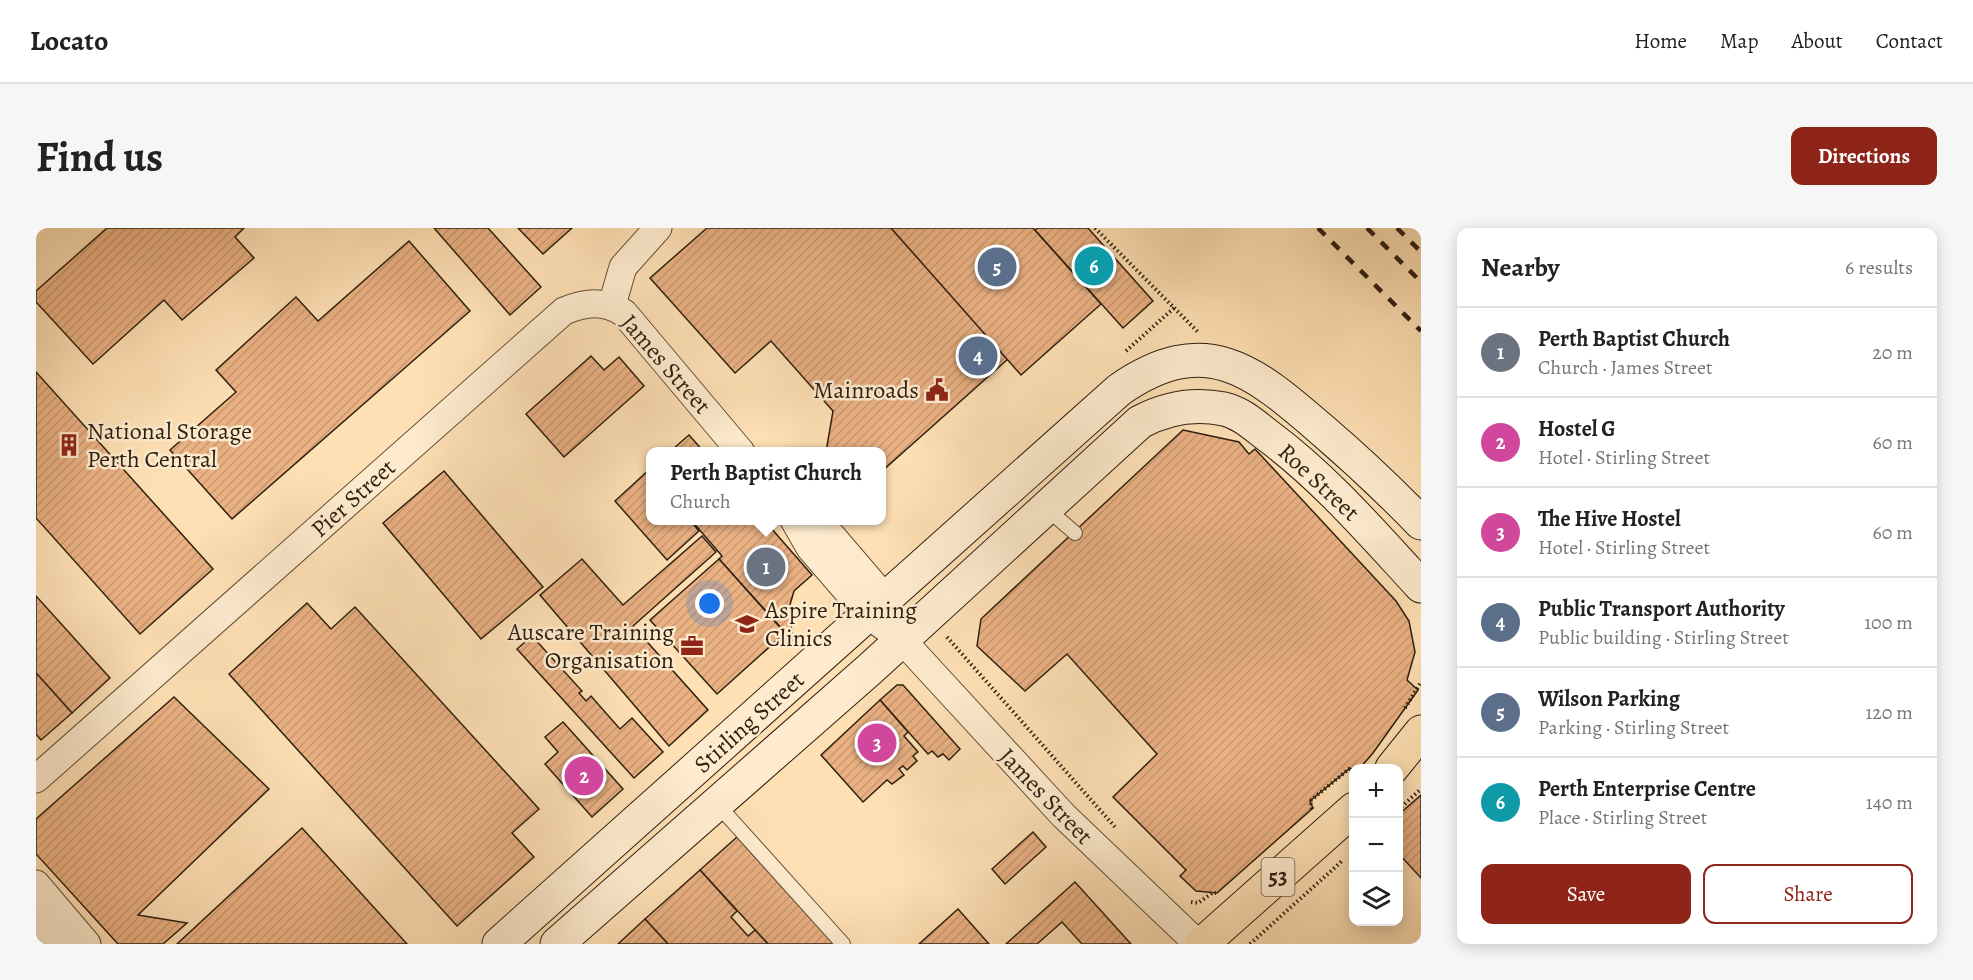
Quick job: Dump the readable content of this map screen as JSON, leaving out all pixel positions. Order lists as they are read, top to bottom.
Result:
{
  "streets": {
    "main road": ["53"],
    "street": [
      "James Street",
      "Roe Street",
      "Pier Street",
      "Stirling Street"
    ]
  },
  "crossings": [
    ["James Street", "Pier Street"],
    ["James Street", "Stirling Street"],
    ["James Street", "53"],
    ["Roe Street", "Stirling Street"]
  ],
  "places": {
    "public building": ["Mainroads"],
    "building": ["National Storage Perth Central"],
    "school or university": ["Aspire Training Clinics"],
    "office": ["Auscare Training Organisation"]
  },
  "page": {
    "header": "Locato",
    "nav": [
      "Home",
      "Map",
      "About",
      "Contact"
    ],
    "buttons": [
      "Directions",
      ["Save", "Share"]
    ],
    "title": "Find us",
    "heading": ["Nearby", "6 results"],
    "pins": [
      "6",
      "5",
      "4",
      "1",
      "3",
      "2"
    ],
    "list": [
      {
        "mark": "1",
        "name": "Perth Baptist Church",
        "note": "Church · James Street",
        "value": "20 m"
      },
      {
        "mark": "2",
        "name": "Hostel G",
        "note": "Hotel · Stirling Street",
        "value": "60 m"
      },
      {
        "mark": "3",
        "name": "The Hive Hostel",
        "note": "Hotel · Stirling Street",
        "value": "60 m"
      },
      {
        "mark": "4",
        "name": "Public Transport Authority",
        "note": "Public building · Stirling Street",
        "value": "100 m"
      },
      {
        "mark": "5",
        "name": "Wilson Parking",
        "note": "Parking · Stirling Street",
        "value": "120 m"
      },
      {
        "mark": "6",
        "name": "Perth Enterprise Centre",
        "note": "Place · Stirling Street",
        "value": "140 m"
      }
    ],
    "popup": ["Perth Baptist Church", "Church"],
    "map_buttons": ["+", "−"]
  }
}
